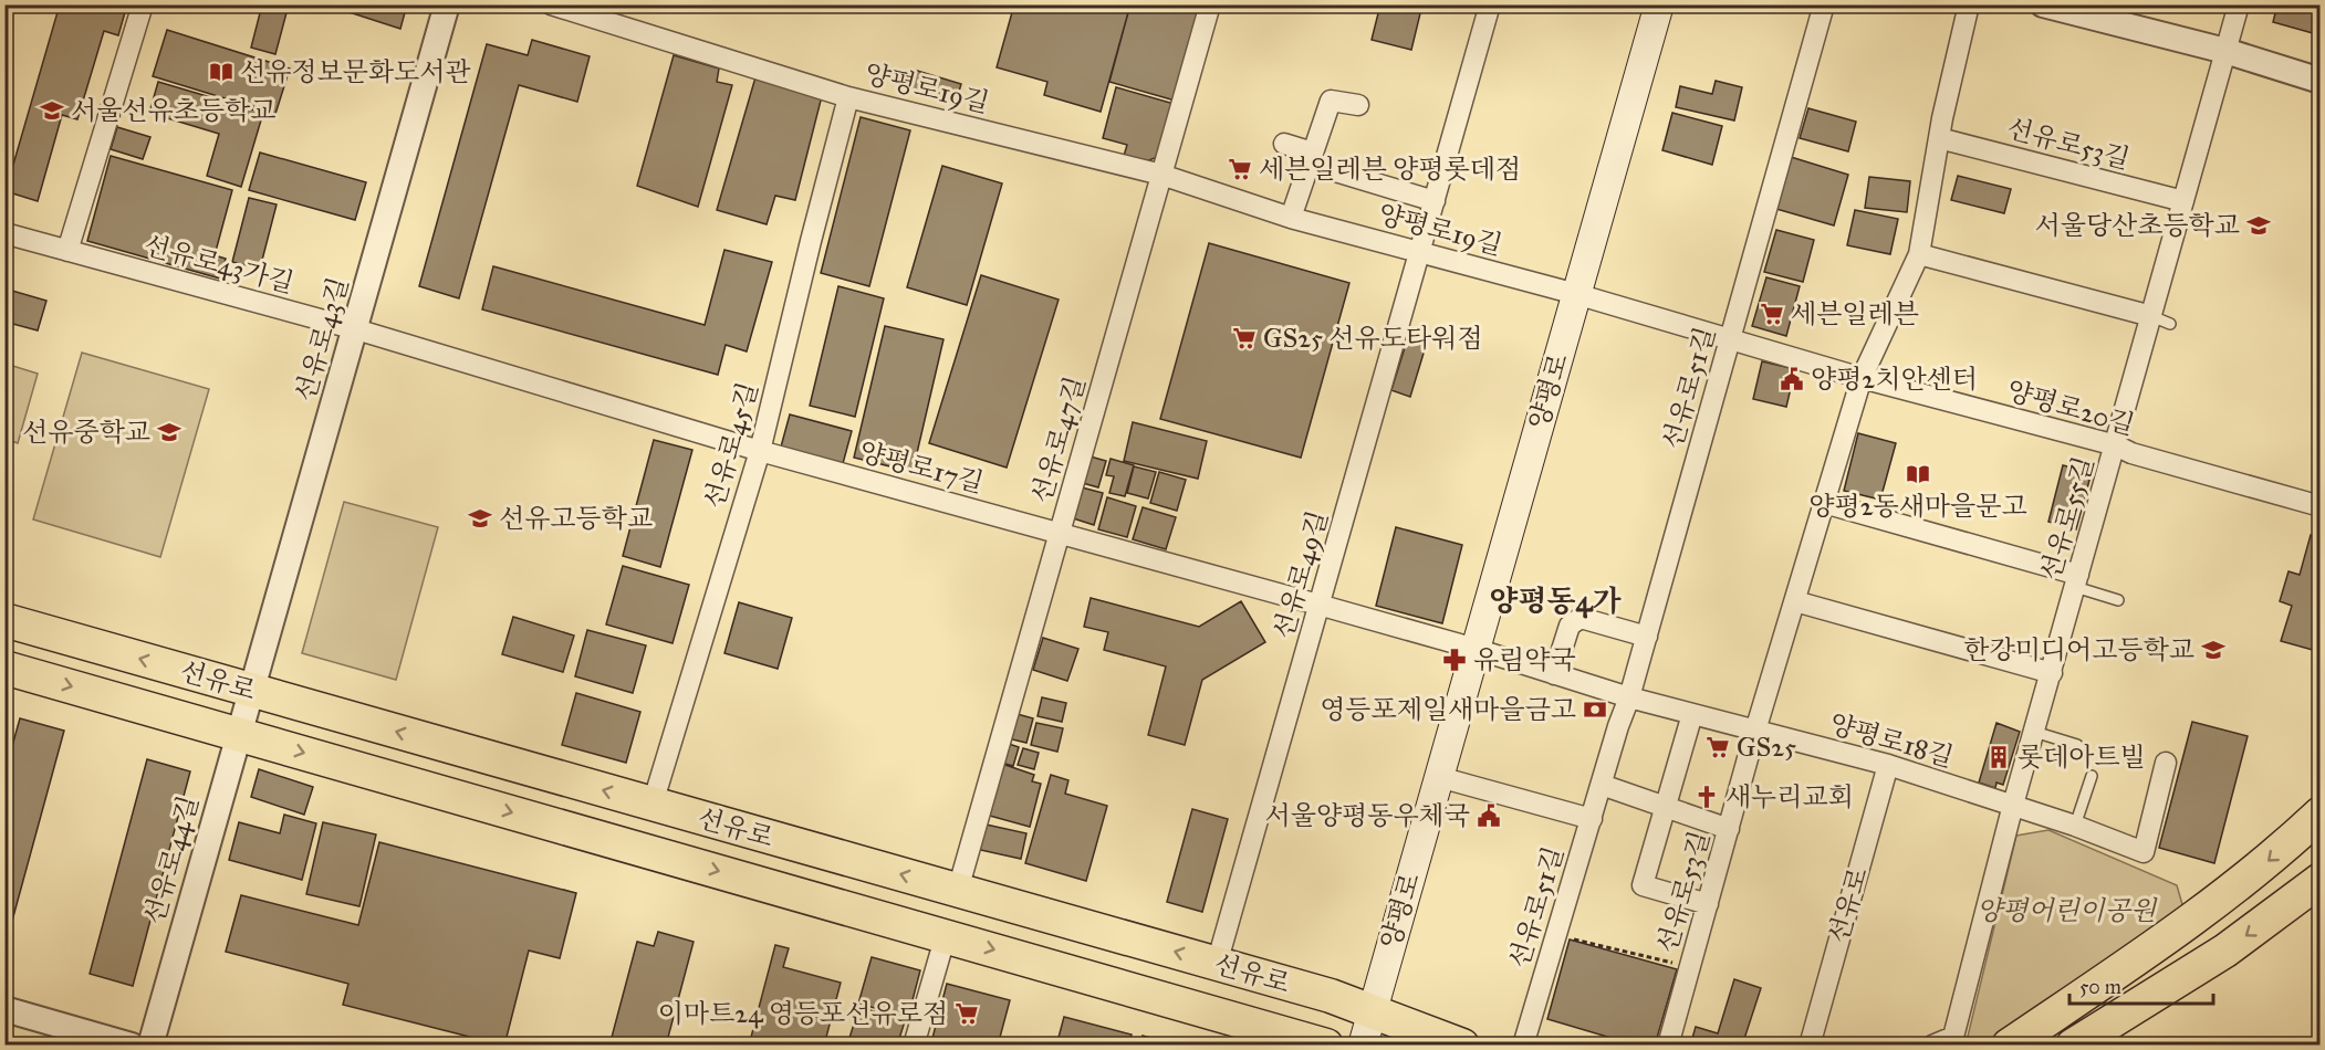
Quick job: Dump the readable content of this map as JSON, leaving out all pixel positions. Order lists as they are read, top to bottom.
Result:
{
  "streets": {
    "main road": ["양평로", "선유로"],
    "street": [
      "양평로19길",
      "선유로53길",
      "선유로43가길",
      "선유로43길",
      "선유로51길",
      "양평로20길",
      "선유로47길",
      "선유로45길",
      "양평로17길",
      "선유로55길",
      "선유로49길",
      "양평로18길",
      "선유로44길"
    ]
  },
  "crossings": [
    ["양평로19길", "양평로"],
    ["양평로19길", "양평로20길"],
    ["양평로19길", "선유로47길"],
    ["양평로19길", "선유로45길"],
    ["양평로19길", "선유로49길"],
    ["선유로53길", "양평로20길"],
    ["선유로53길", "선유로55길"],
    ["선유로53길", "양평로18길"],
    ["선유로43가길", "선유로43길"],
    ["선유로43가길", "양평로17길"],
    ["선유로43길", "양평로17길"],
    ["선유로43길", "선유로"],
    ["선유로43길", "선유로44길"],
    ["선유로51길", "양평로20길"],
    ["선유로51길", "양평로18길"],
    ["양평로", "양평로20길"],
    ["양평로", "양평로17길"],
    ["양평로", "선유로"],
    ["양평로", "양평로18길"],
    ["양평로20길", "선유로55길"],
    ["선유로47길", "양평로17길"],
    ["선유로47길", "선유로"],
    ["선유로45길", "양평로17길"],
    ["선유로45길", "선유로"],
    ["양평로17길", "선유로49길"],
    ["양평로17길", "양평로18길"],
    ["선유로55길", "양평로18길"],
    ["선유로49길", "선유로"],
    ["선유로", "양평로18길"],
    ["선유로", "선유로44길"]
  ],
  "districts": ["양평동4가"],
  "parks": ["양평어린이공원"],
  "places": {
    "library": ["선유정보문화도서관", "양평2동새마을문고"],
    "school or university": [
      "서울선유초등학교",
      "서울당산초등학교",
      "선유중학교",
      "선유고등학교",
      "한강미디어고등학교"
    ],
    "supermarket": [
      "세븐일레븐 양평롯데점",
      "세븐일레븐",
      "GS25 선유도타워점",
      "GS25",
      "이마트24 영등포선유로점"
    ],
    "public building": ["양평2치안센터", "서울양평동우체국"],
    "pharmacy": ["유림약국"],
    "bank": ["영등포제일새마을금고"],
    "building": ["롯데아트빌"],
    "church": ["새누리교회"]
  },
  "scale_bar": "50 m"
}
